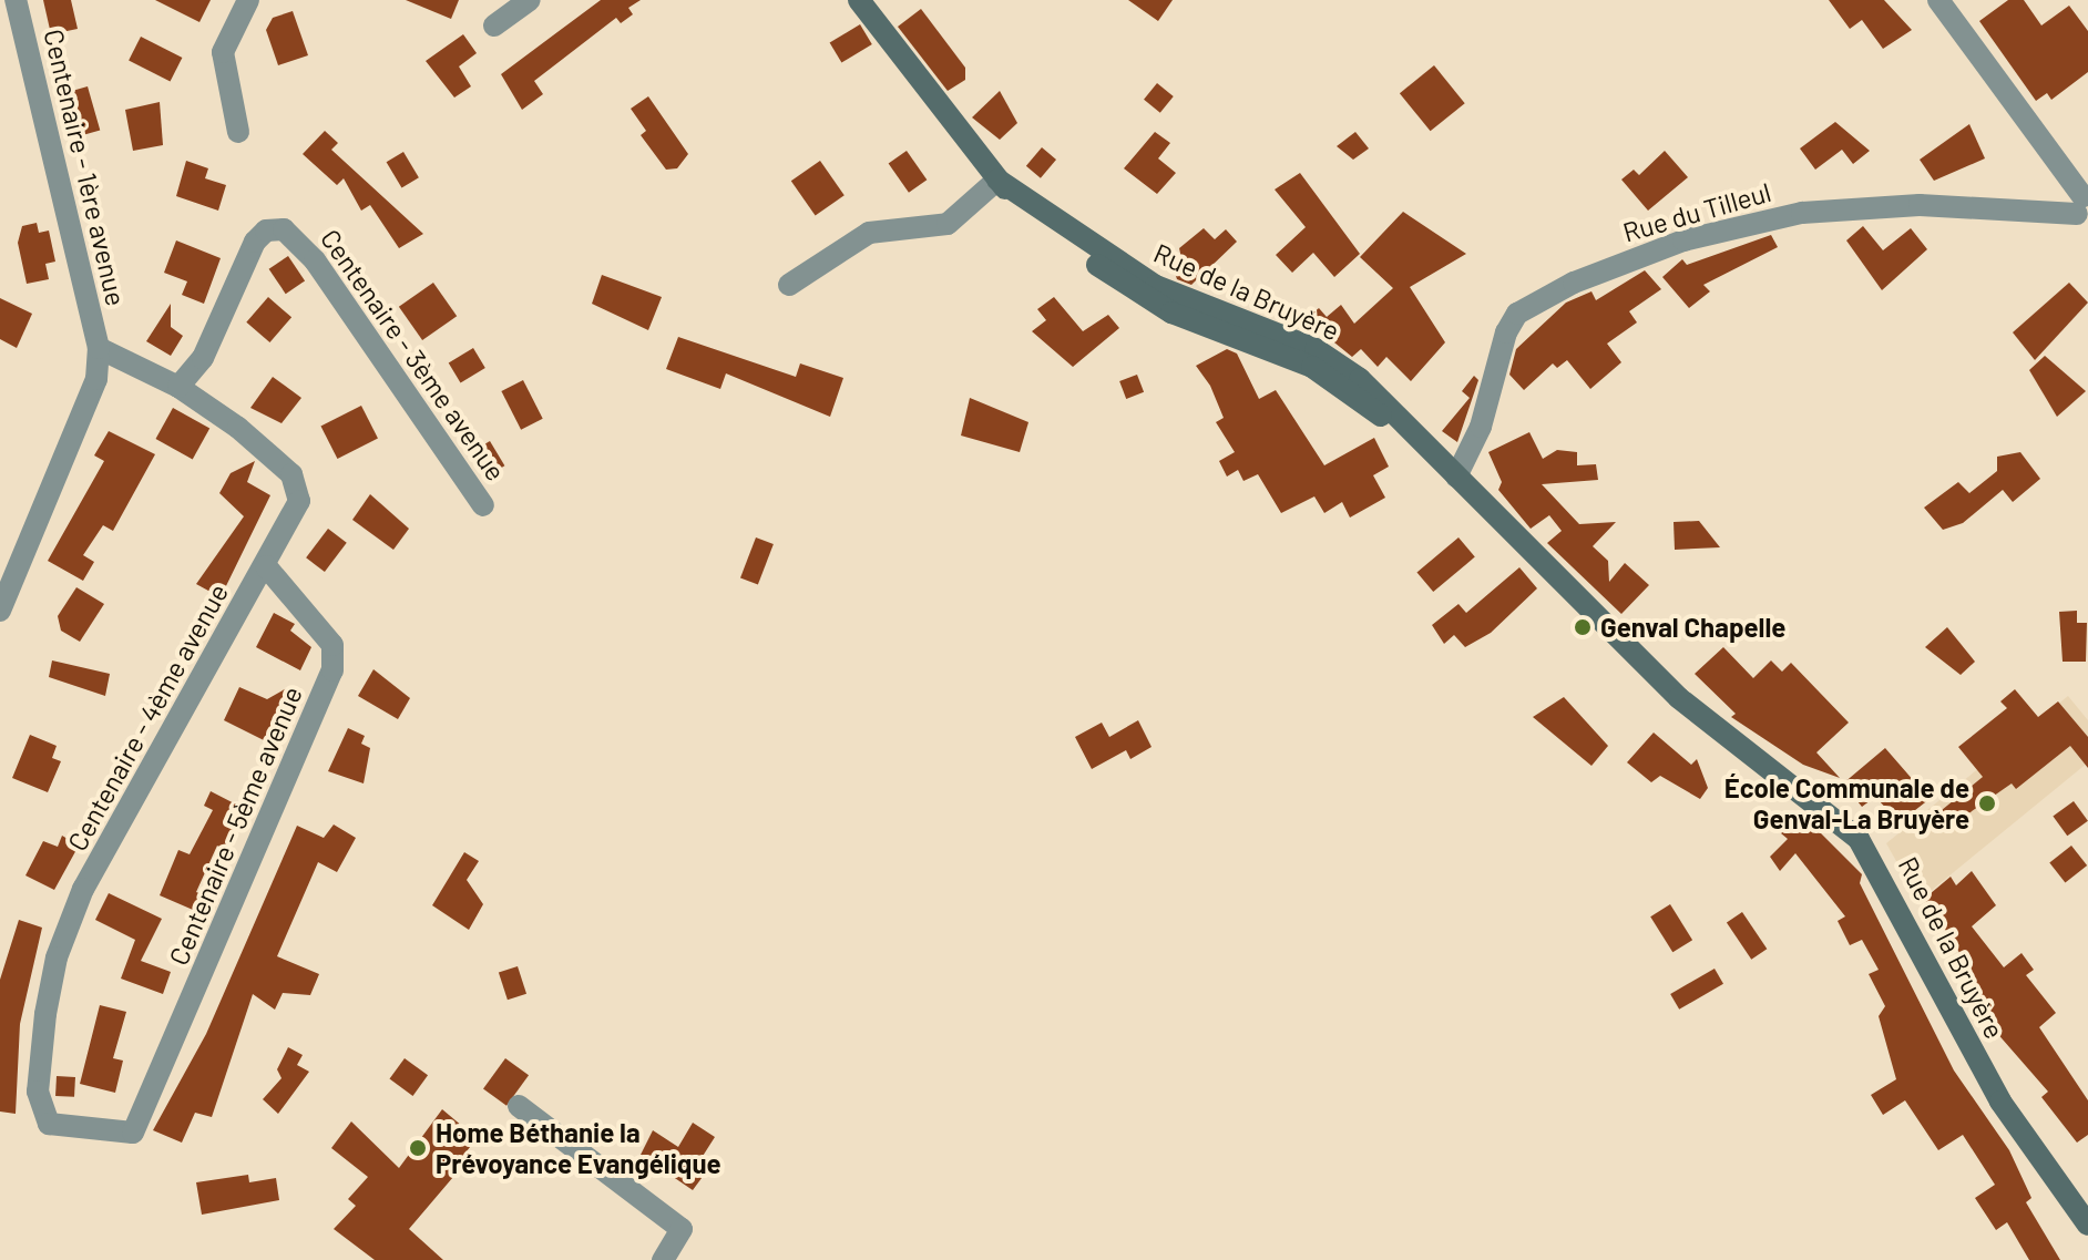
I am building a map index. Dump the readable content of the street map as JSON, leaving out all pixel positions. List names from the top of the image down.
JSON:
{
  "streets": {
    "main road": ["Rue de la Bruyère"],
    "street": [
      "Centenaire - 1ère avenue",
      "Rue du Tilleul",
      "Centenaire - 3ème avenue",
      "Centenaire - 4ème avenue",
      "Centenaire - 5ème avenue"
    ]
  },
  "crossings": [
    ["Centenaire - 1ère avenue", "Centenaire - 4ème avenue"],
    ["Rue du Tilleul", "Rue de la Bruyère"],
    ["Centenaire - 3ème avenue", "Centenaire - 4ème avenue"],
    ["Centenaire - 4ème avenue", "Centenaire - 5ème avenue"]
  ],
  "places": ["Genval Chapelle", "École Communale de Genval-La Bruyère", "Home Béthanie la Prévoyance Evangélique"]
}
